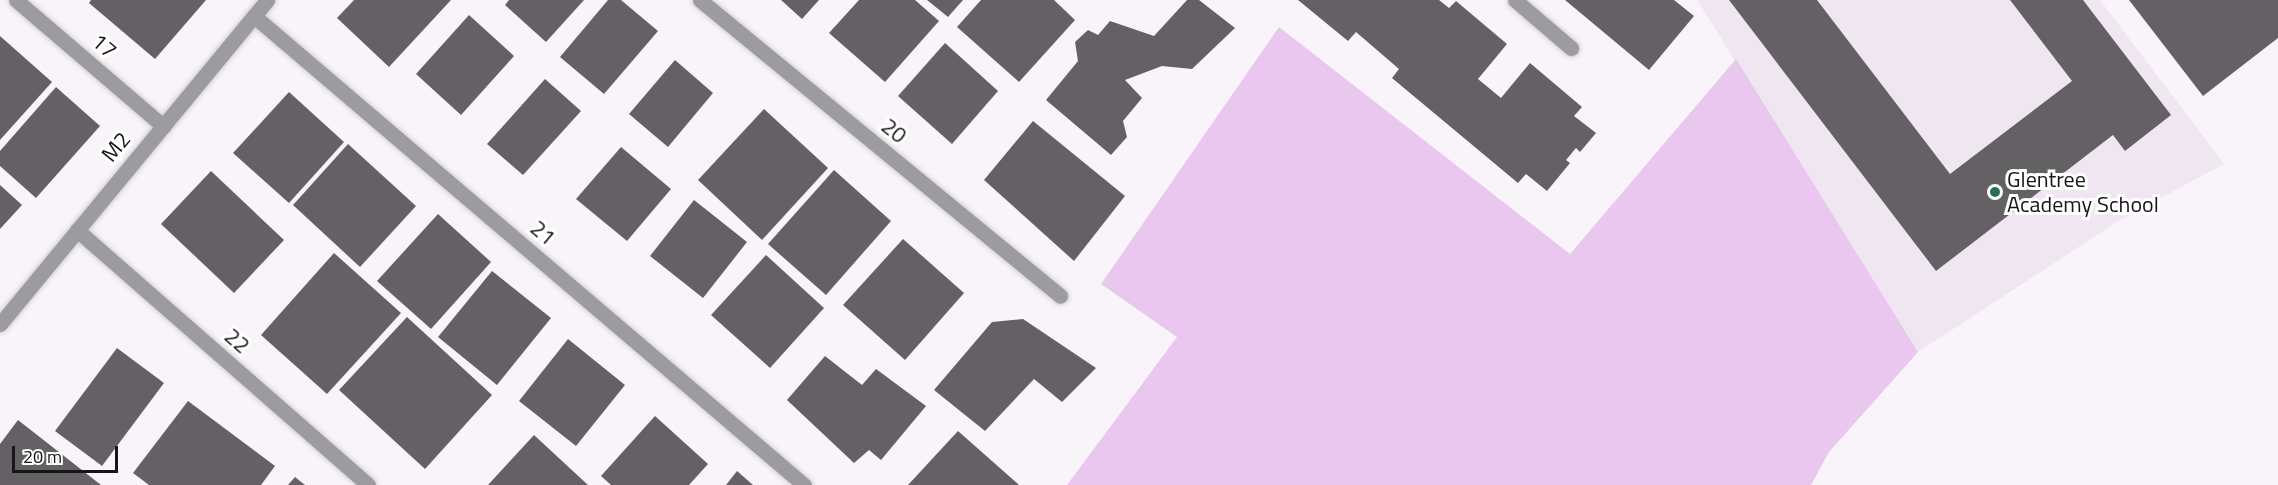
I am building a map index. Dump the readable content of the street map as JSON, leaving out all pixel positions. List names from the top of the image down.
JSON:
{
  "streets": {
    "street": [
      "17",
      "20",
      "M2",
      "21",
      "22"
    ]
  },
  "crossings": [
    ["17", "M2"],
    ["M2", "21"],
    ["M2", "22"]
  ],
  "places": ["Glentree Academy School"],
  "scale_bar": "20 m"
}
